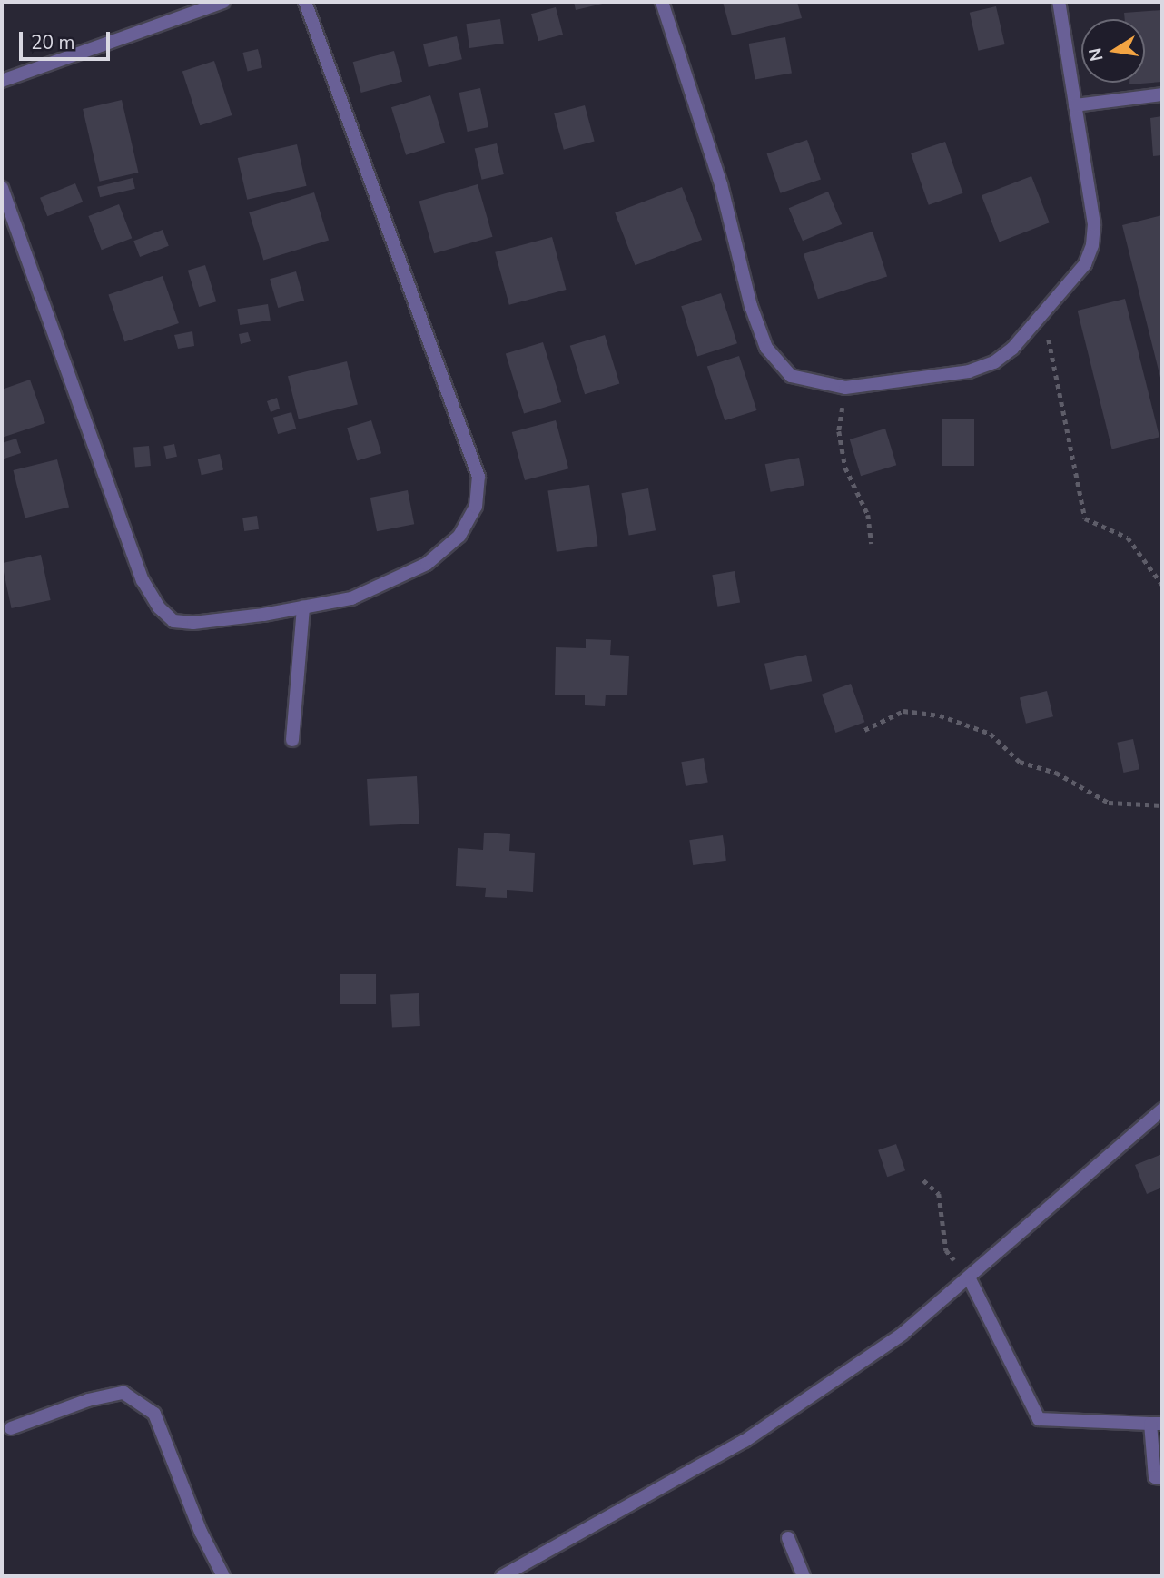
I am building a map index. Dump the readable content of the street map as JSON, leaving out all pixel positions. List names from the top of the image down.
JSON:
{
  "scale_bar": "20 m",
  "north": "left"
}
